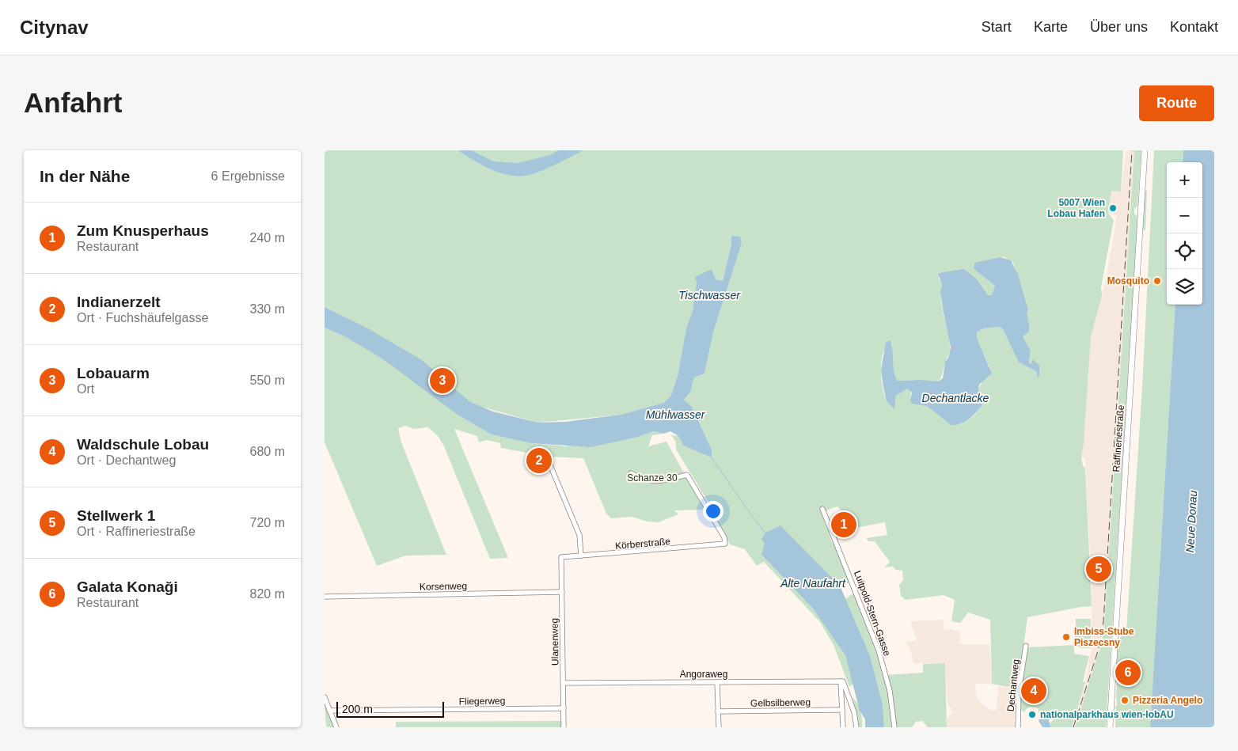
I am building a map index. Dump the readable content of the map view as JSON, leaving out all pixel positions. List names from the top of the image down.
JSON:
{
  "streets": {
    "street": [
      "Raffineriestraße",
      "Körberstraße",
      "Korsenweg",
      "Luitpold-Stern-Gasse",
      "Ulanenweg",
      "Angoraweg",
      "Dechantweg",
      "Fliegerweg",
      "Gelbsilberweg"
    ]
  },
  "crossings": [
    ["Körberstraße", "Ulanenweg"],
    ["Korsenweg", "Ulanenweg"],
    ["Ulanenweg", "Angoraweg"],
    ["Ulanenweg", "Fliegerweg"]
  ],
  "water": [
    "Tischwasser",
    "Dechantlacke",
    "Mühlwasser",
    "Neue Donau",
    "Alte Naufahrt"
  ],
  "parks": ["Schanze 30"],
  "places": [
    "5007 Wien Lobau Hafen",
    "Mosquito",
    "Imbiss-Stube Piszecsny",
    "Pizzeria Angelo",
    "nationalparkhaus wien-lobAU"
  ],
  "scale_bar": "200 m",
  "page": {
    "header": "Citynav",
    "nav": [
      "Start",
      "Karte",
      "Über uns",
      "Kontakt"
    ],
    "buttons": "Route",
    "title": "Anfahrt",
    "heading": ["In der Nähe", "6 Ergebnisse"],
    "map_buttons": ["+", "−"],
    "list": [
      {
        "mark": "1",
        "name": "Zum Knusperhaus",
        "note": "Restaurant",
        "value": "240 m"
      },
      {
        "mark": "2",
        "name": "Indianerzelt",
        "note": "Ort · Fuchshäufelgasse",
        "value": "330 m"
      },
      {
        "mark": "3",
        "name": "Lobauarm",
        "note": "Ort",
        "value": "550 m"
      },
      {
        "mark": "4",
        "name": "Waldschule Lobau",
        "note": "Ort · Dechantweg",
        "value": "680 m"
      },
      {
        "mark": "5",
        "name": "Stellwerk 1",
        "note": "Ort · Raffineriestraße",
        "value": "720 m"
      },
      {
        "mark": "6",
        "name": "Galata Konaği",
        "note": "Restaurant",
        "value": "820 m"
      }
    ],
    "pins": [
      "3",
      "2",
      "1",
      "5",
      "6",
      "4"
    ],
    "scale": "200 m"
  }
}
